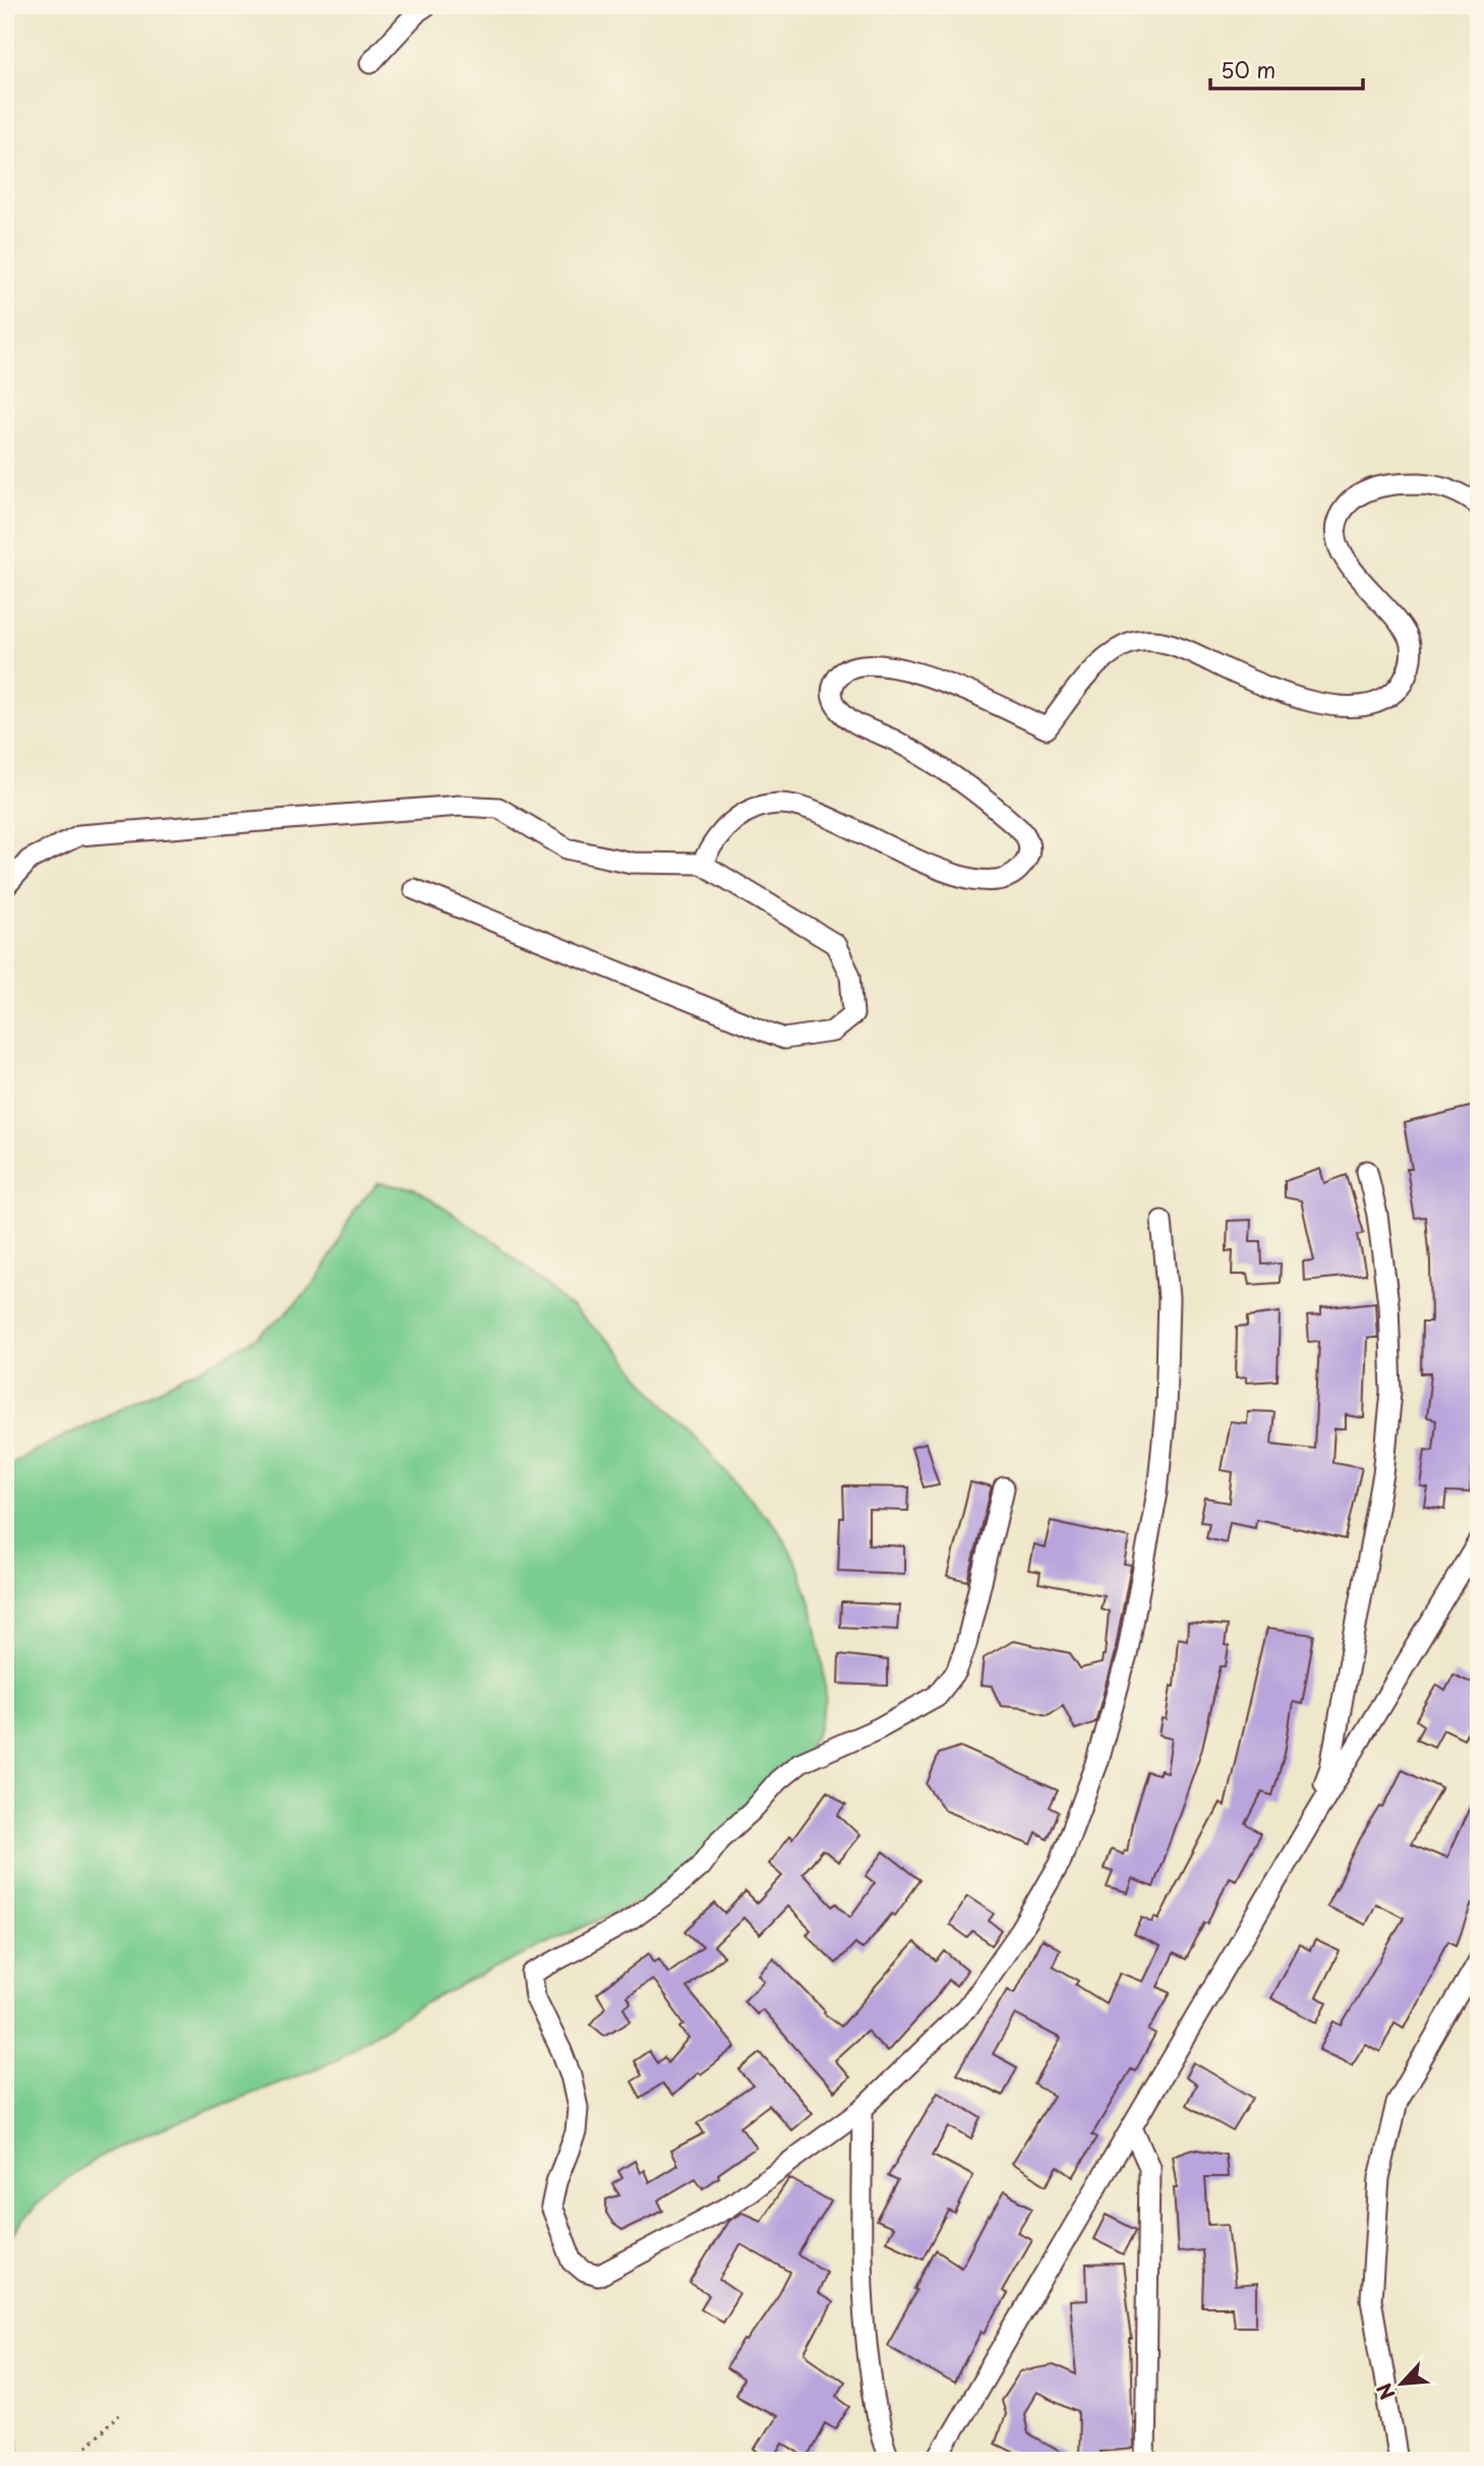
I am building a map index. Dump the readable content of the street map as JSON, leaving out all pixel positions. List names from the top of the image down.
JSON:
{
  "scale_bar": "50 m",
  "north": "bottom left"
}
